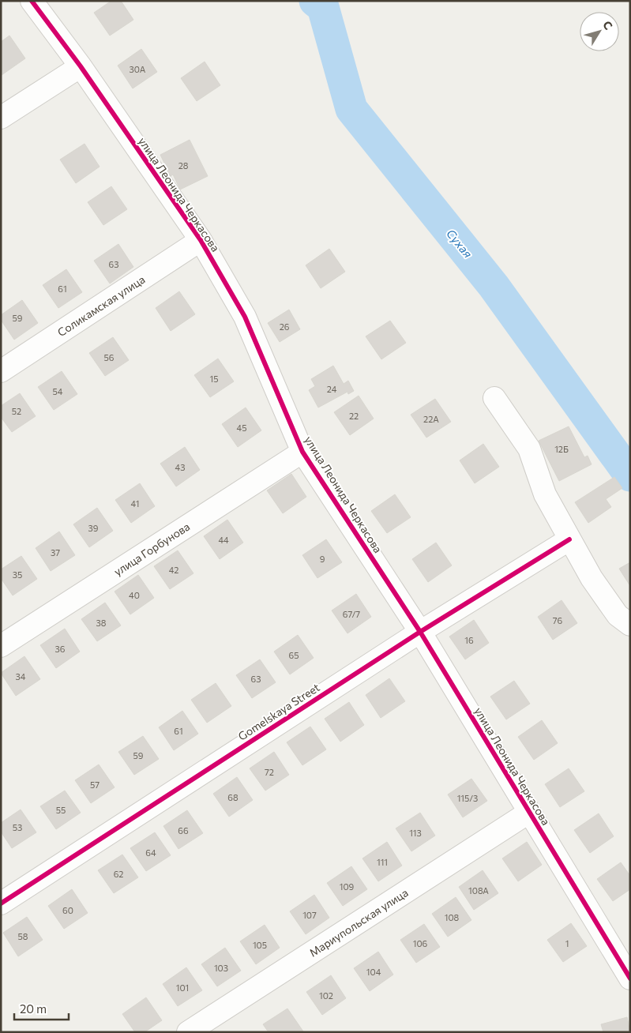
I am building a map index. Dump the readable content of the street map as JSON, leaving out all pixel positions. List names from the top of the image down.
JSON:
{
  "streets": {
    "street": [
      "улица Леонида Черкасова",
      "Соликамская улица",
      "улица Горбунова",
      "Gomelskaya Street",
      "Мариупольская улица"
    ]
  },
  "crossings": [
    ["улица Леонида Черкасова", "Соликамская улица"],
    ["улица Леонида Черкасова", "улица Горбунова"],
    ["улица Леонида Черкасова", "Gomelskaya Street"],
    ["улица Леонида Черкасова", "Мариупольская улица"]
  ],
  "water": ["Сухая"],
  "house_numbers": [
    "30А",
    "28",
    "63",
    "61",
    "59",
    "26",
    "56",
    "15",
    "24",
    "54",
    "52",
    "22",
    "22А",
    "45",
    "12Б",
    "43",
    "41",
    "39",
    "44",
    "37",
    "9",
    "42",
    "35",
    "40",
    "67/7",
    "76",
    "38",
    "16",
    "36",
    "65",
    "34",
    "63",
    "61",
    "59",
    "72",
    "57",
    "68",
    "115/3",
    "55",
    "53",
    "66",
    "113",
    "64",
    "111",
    "62",
    "109",
    "108А",
    "60",
    "107",
    "108",
    "58",
    "106",
    "1",
    "105",
    "103",
    "104",
    "101",
    "102"
  ],
  "scale_bar": "20 m",
  "north": "top right"
}
